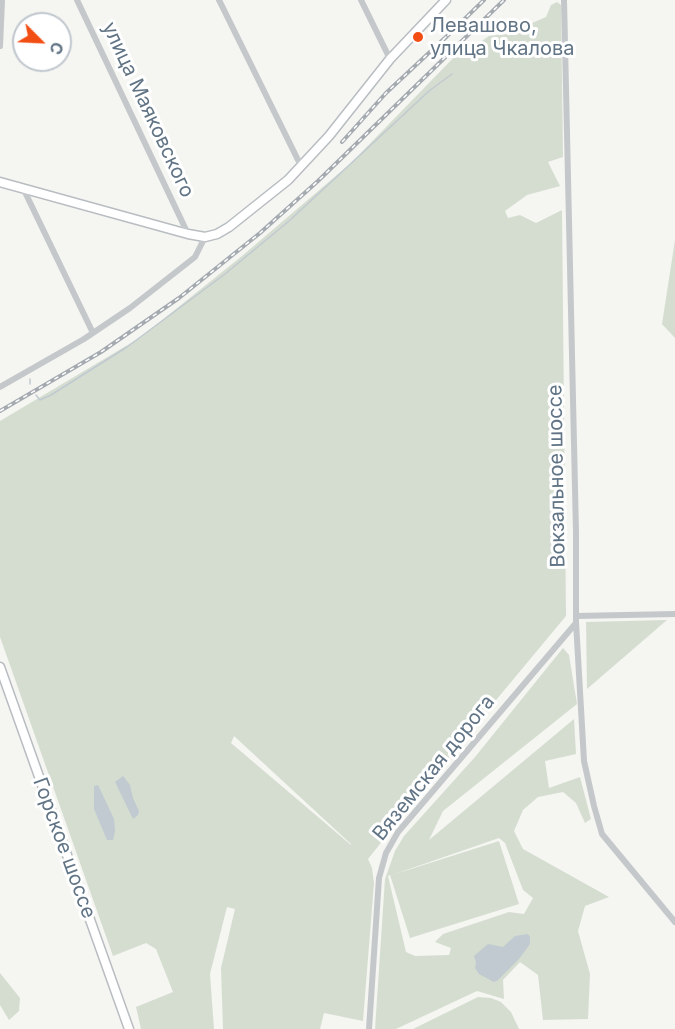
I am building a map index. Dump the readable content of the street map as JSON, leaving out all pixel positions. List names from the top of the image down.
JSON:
{
  "streets": {
    "street": [
      "улица Маяковского",
      "Вокзальное шоссе",
      "Вяземская дорога",
      "Горское шоссе"
    ]
  },
  "crossings": [
    ["Вокзальное шоссе", "Вяземская дорога"]
  ],
  "places": ["Левашово, улица Чкалова"],
  "north": "bottom right"
}
